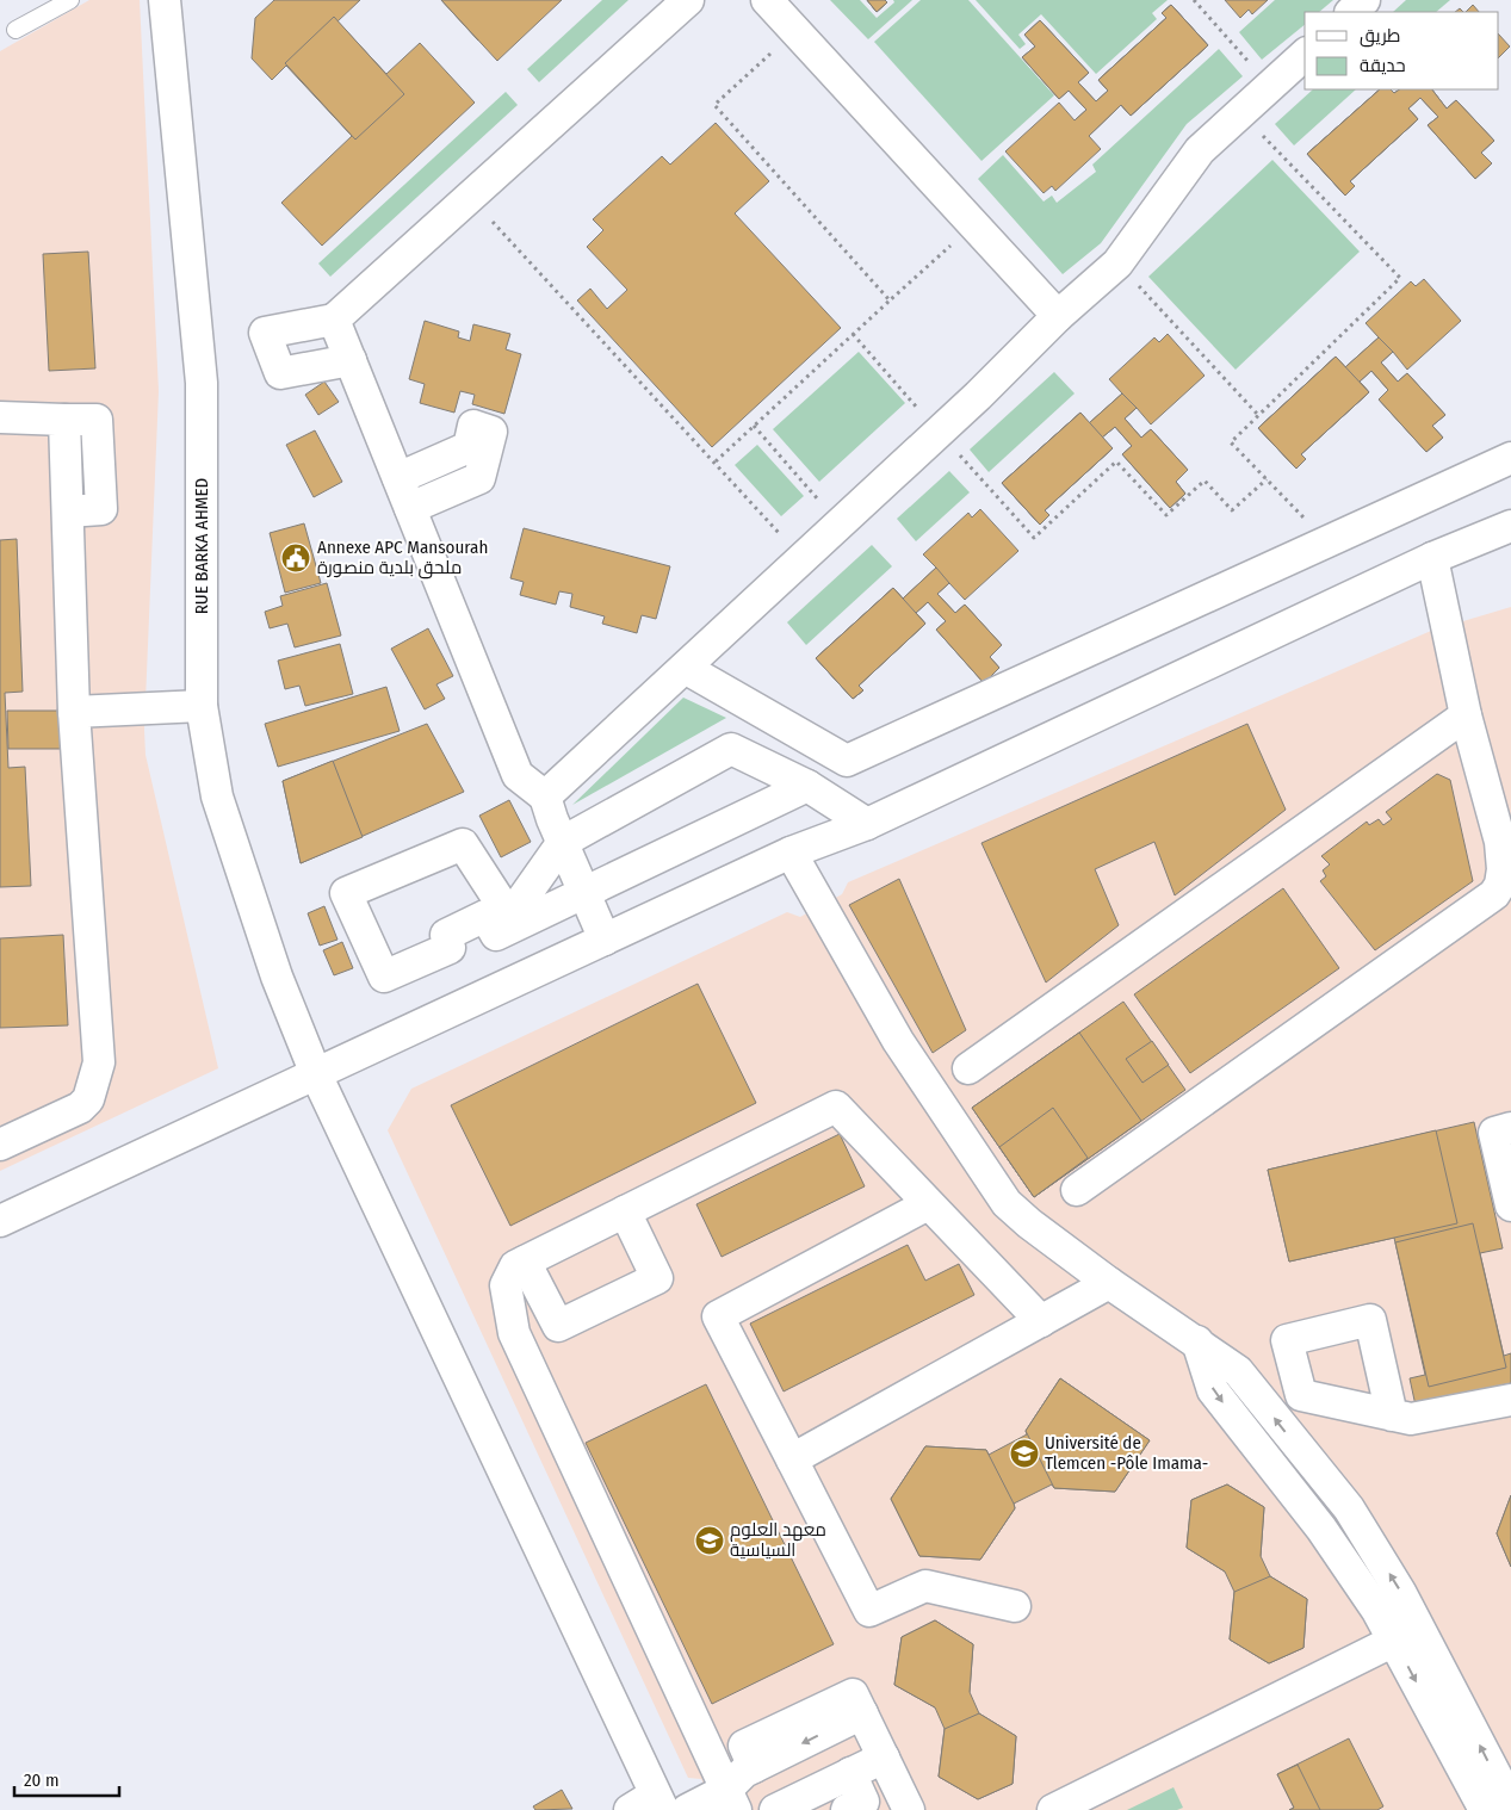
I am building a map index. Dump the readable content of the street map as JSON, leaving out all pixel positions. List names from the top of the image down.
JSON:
{
  "streets": {
    "street": ["RUE BARKA AHMED"]
  },
  "places": {
    "public building": ["Annexe APC Mansourah ملحق بلدية منصورة"],
    "school or university": ["Université de Tlemcen -Pôle Imama-", "معهد العلوم السياسية"]
  },
  "legend": ["طريق", "حديقة"],
  "scale_bar": "20 m"
}
